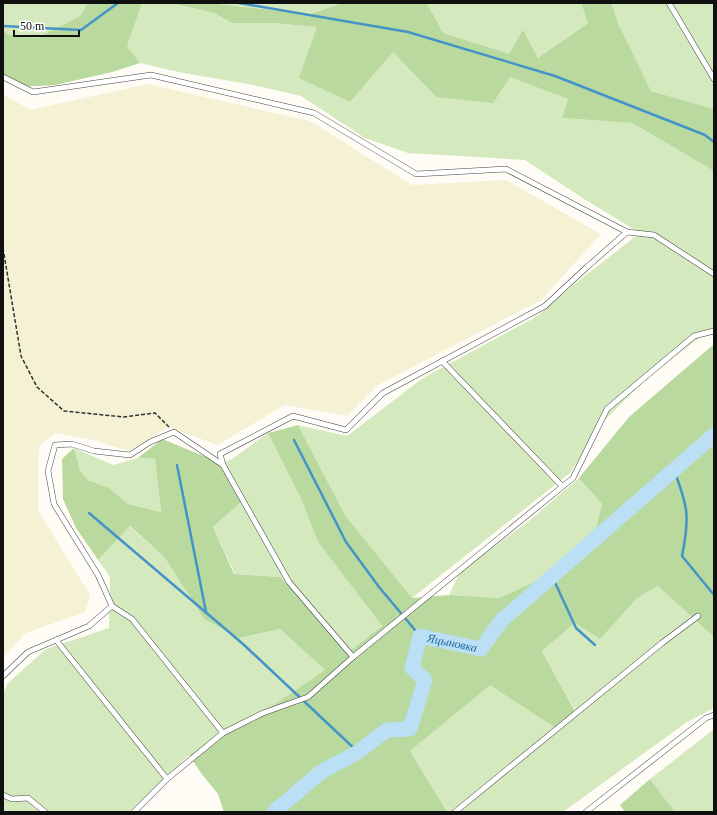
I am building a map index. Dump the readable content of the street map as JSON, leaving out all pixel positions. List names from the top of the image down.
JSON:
{
  "water": ["Яцыновка"],
  "scale_bar": "50 m"
}
